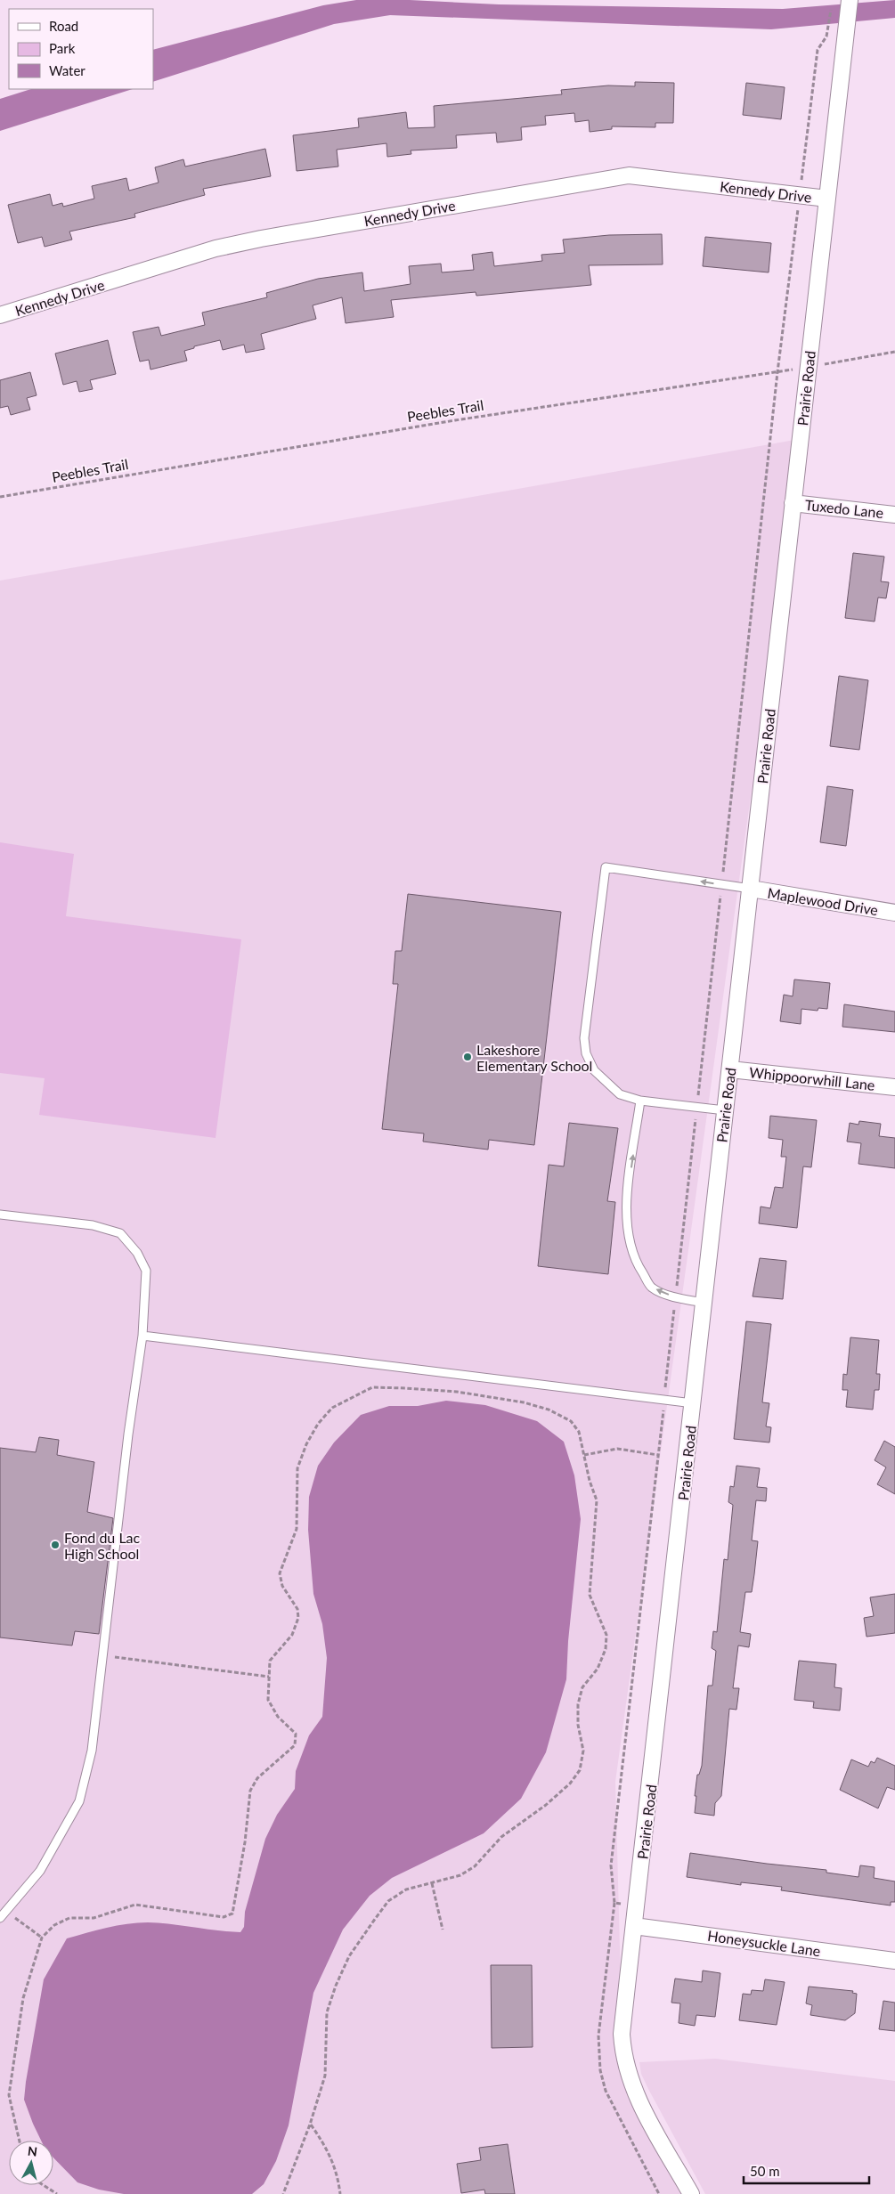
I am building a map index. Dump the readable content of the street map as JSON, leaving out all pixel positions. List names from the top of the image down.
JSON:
{
  "streets": {
    "street": [
      "Kennedy Drive",
      "Prairie Road",
      "Tuxedo Lane",
      "Maplewood Drive",
      "Whippoorwhill Lane",
      "Honeysuckle Lane"
    ],
    "path": ["Peebles Trail"]
  },
  "crossings": [
    ["Kennedy Drive", "Prairie Road"],
    ["Prairie Road", "Peebles Trail"],
    ["Prairie Road", "Tuxedo Lane"],
    ["Prairie Road", "Maplewood Drive"],
    ["Prairie Road", "Whippoorwhill Lane"],
    ["Prairie Road", "Honeysuckle Lane"]
  ],
  "places": ["Lakeshore Elementary School", "Fond du Lac High School"],
  "legend": ["Road", "Park", "Water"],
  "scale_bar": "50 m",
  "north": "top"
}
